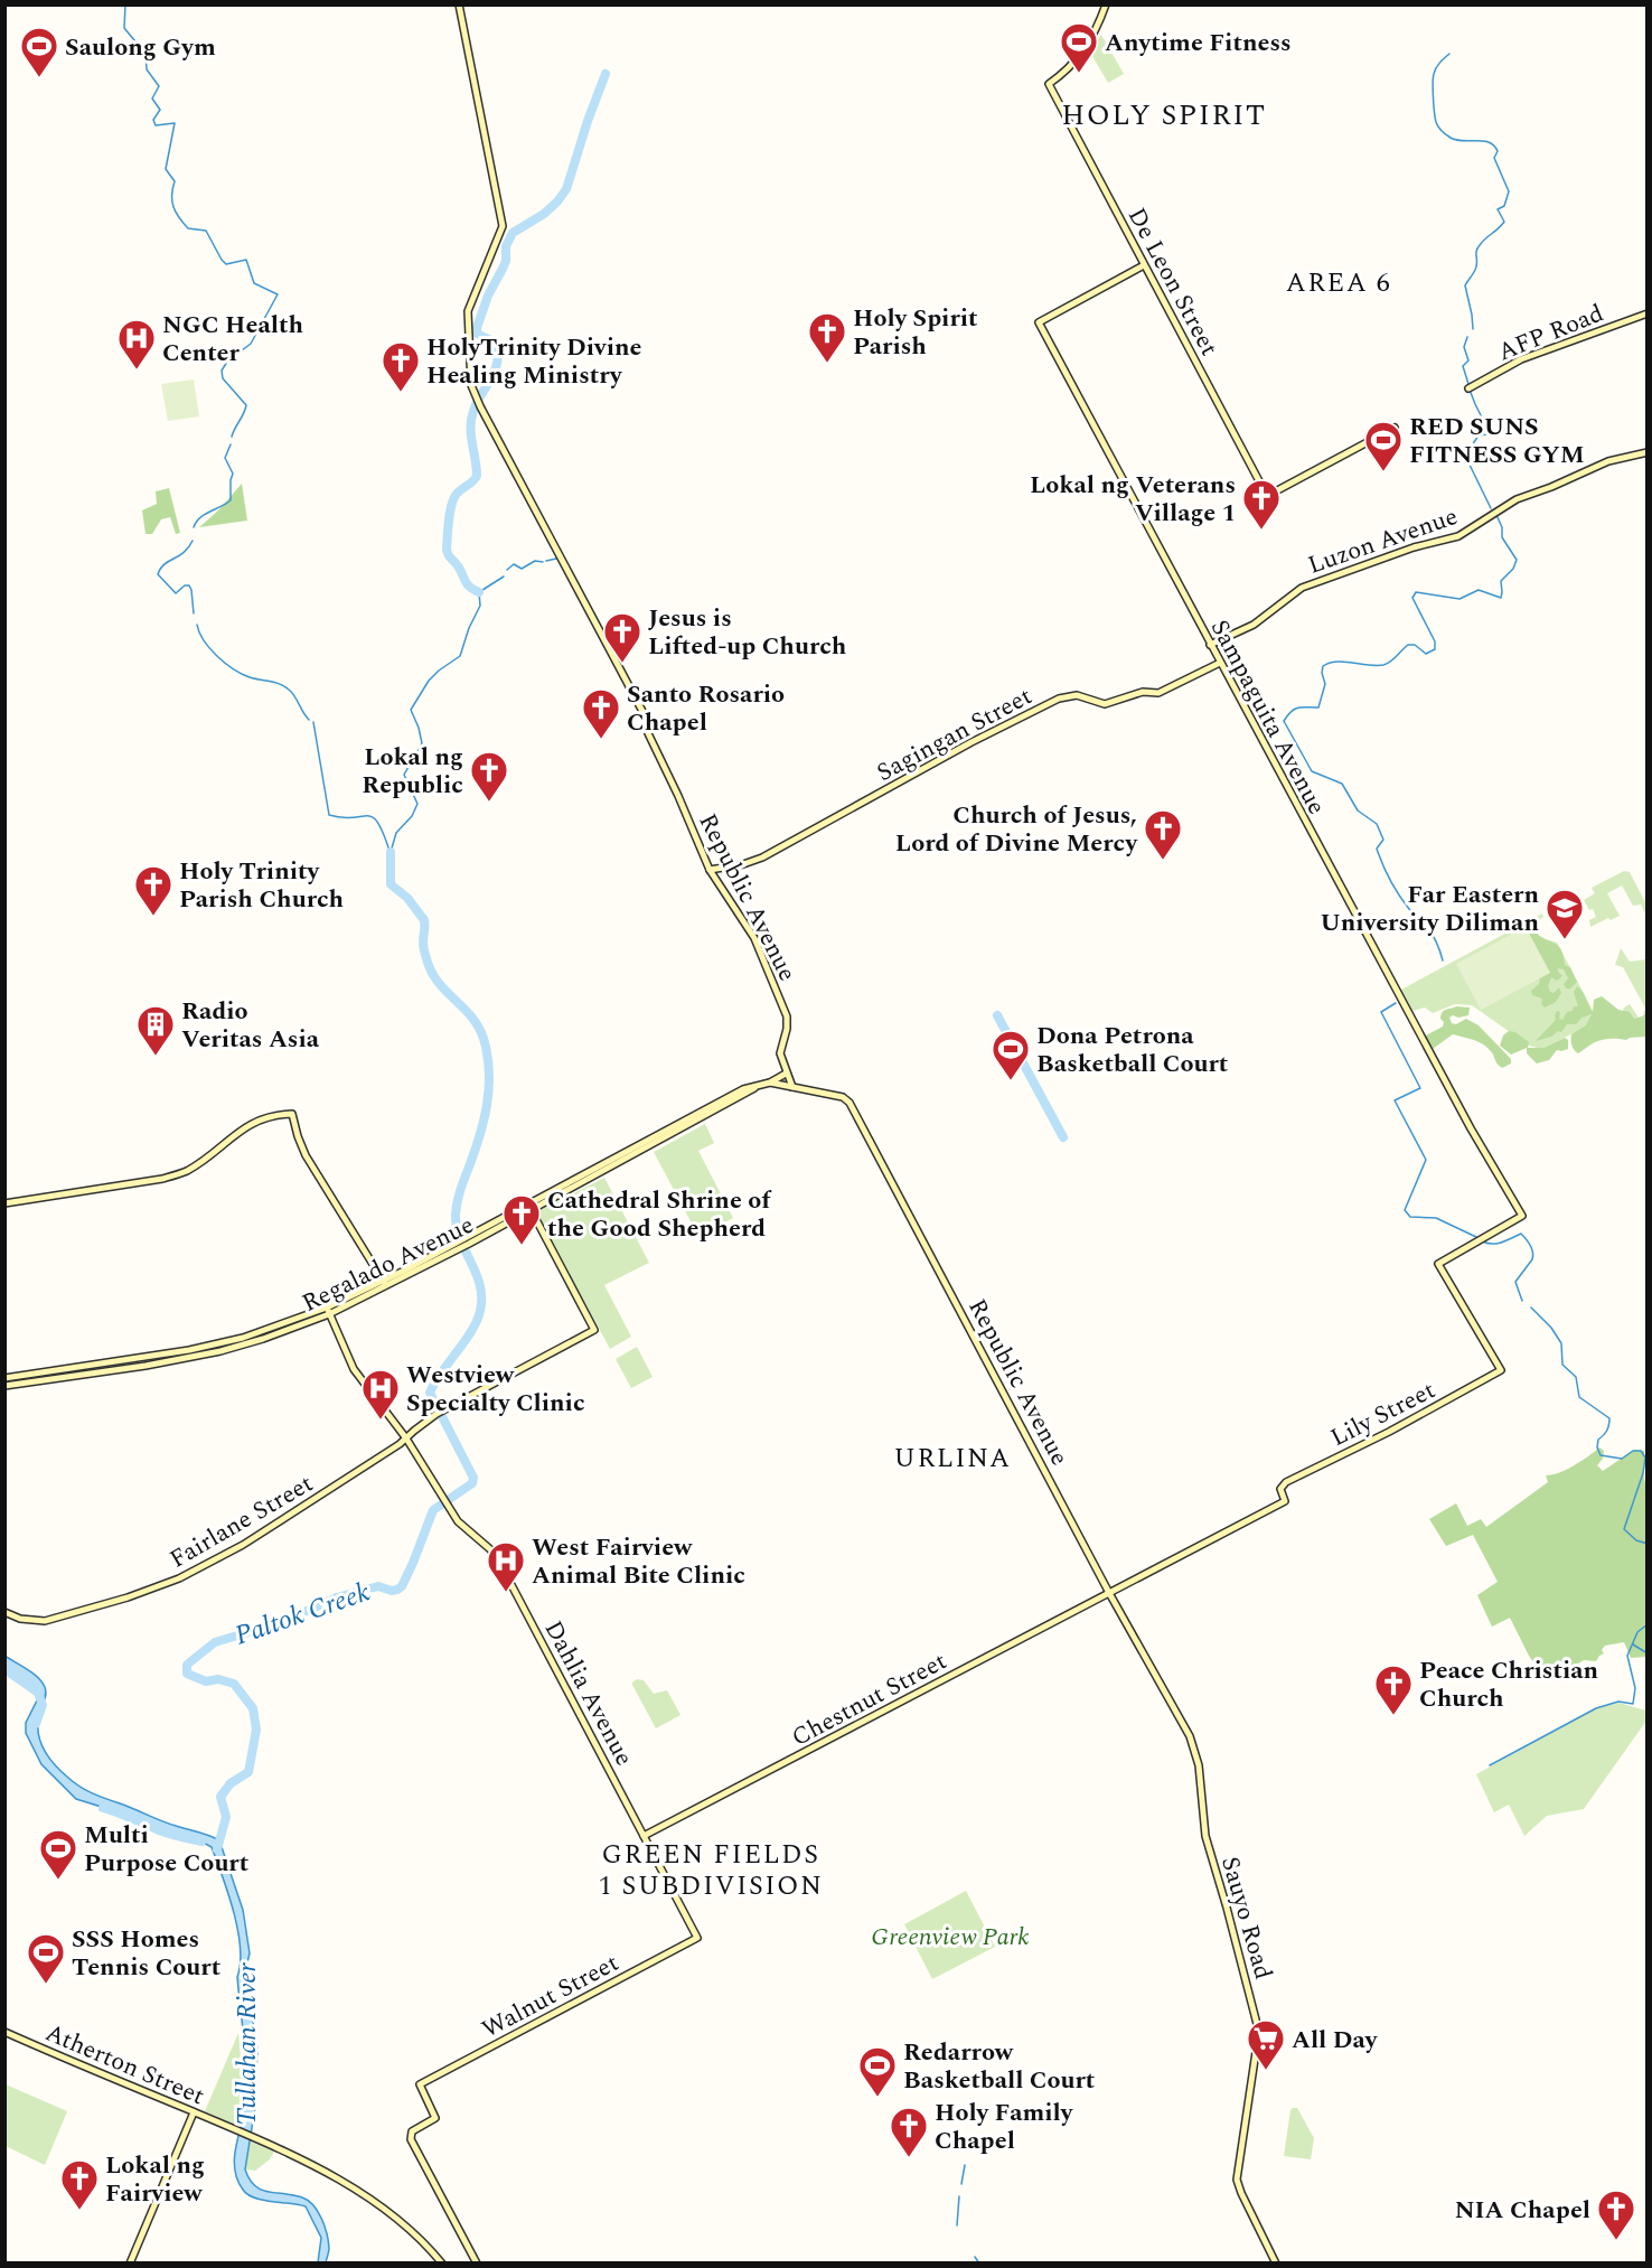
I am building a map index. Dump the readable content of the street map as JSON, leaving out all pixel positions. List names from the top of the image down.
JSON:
{
  "streets": {
    "street": [
      "De Leon Street",
      "AFP Road",
      "Luzon Avenue",
      "Sampaguita Avenue",
      "Sagingan Street",
      "Republic Avenue",
      "Regalado Avenue",
      "Lily Street",
      "Fairlane Street",
      "Dahlia Avenue",
      "Chestnut Street",
      "Sauyo Road",
      "Walnut Street",
      "Atherton Street"
    ]
  },
  "crossings": [
    ["De Leon Street", "Sampaguita Avenue"],
    ["Luzon Avenue", "Sampaguita Avenue"],
    ["Sampaguita Avenue", "Sagingan Street"],
    ["Sampaguita Avenue", "Lily Street"],
    ["Sagingan Street", "Republic Avenue"],
    ["Republic Avenue", "Regalado Avenue"],
    ["Republic Avenue", "Chestnut Street"],
    ["Republic Avenue", "Sauyo Road"],
    ["Regalado Avenue", "Fairlane Street"],
    ["Regalado Avenue", "Dahlia Avenue"],
    ["Lily Street", "Chestnut Street"],
    ["Fairlane Street", "Dahlia Avenue"],
    ["Dahlia Avenue", "Chestnut Street"],
    ["Dahlia Avenue", "Walnut Street"],
    ["Chestnut Street", "Sauyo Road"]
  ],
  "districts": [
    "HOLY SPIRIT",
    "AREA 6",
    "URLINA",
    "GREEN FIELDS 1 SUBDIVISION"
  ],
  "water": ["Paltok Creek", "Tullahan River"],
  "parks": ["Greenview Park"],
  "places": {
    "sports": [
      "Anytime Fitness",
      "Saulong Gym",
      "RED SUNS FITNESS GYM",
      "Dona Petrona Basketball Court",
      "Multi Purpose Court",
      "SSS Homes Tennis Court",
      "Redarrow Basketball Court"
    ],
    "church": [
      "Holy Spirit Parish",
      "HolyTrinity Divine Healing Ministry",
      "Lokal ng Veterans Village 1",
      "Jesus is Lifted-up Church",
      "Santo Rosario Chapel",
      "Lokal ng Republic",
      "Church of Jesus, Lord of Divine Mercy",
      "Holy Trinity Parish Church",
      "Cathedral Shrine of the Good Shepherd",
      "Peace Christian Church",
      "Holy Family Chapel",
      "Lokal ng Fairview",
      "NIA Chapel"
    ],
    "hospital": ["NGC Health Center", "Westview Specialty Clinic", "West Fairview Animal Bite Clinic"],
    "school or university": ["Far Eastern University Diliman"],
    "building": ["Radio Veritas Asia"],
    "supermarket": ["All Day"]
  }
}
